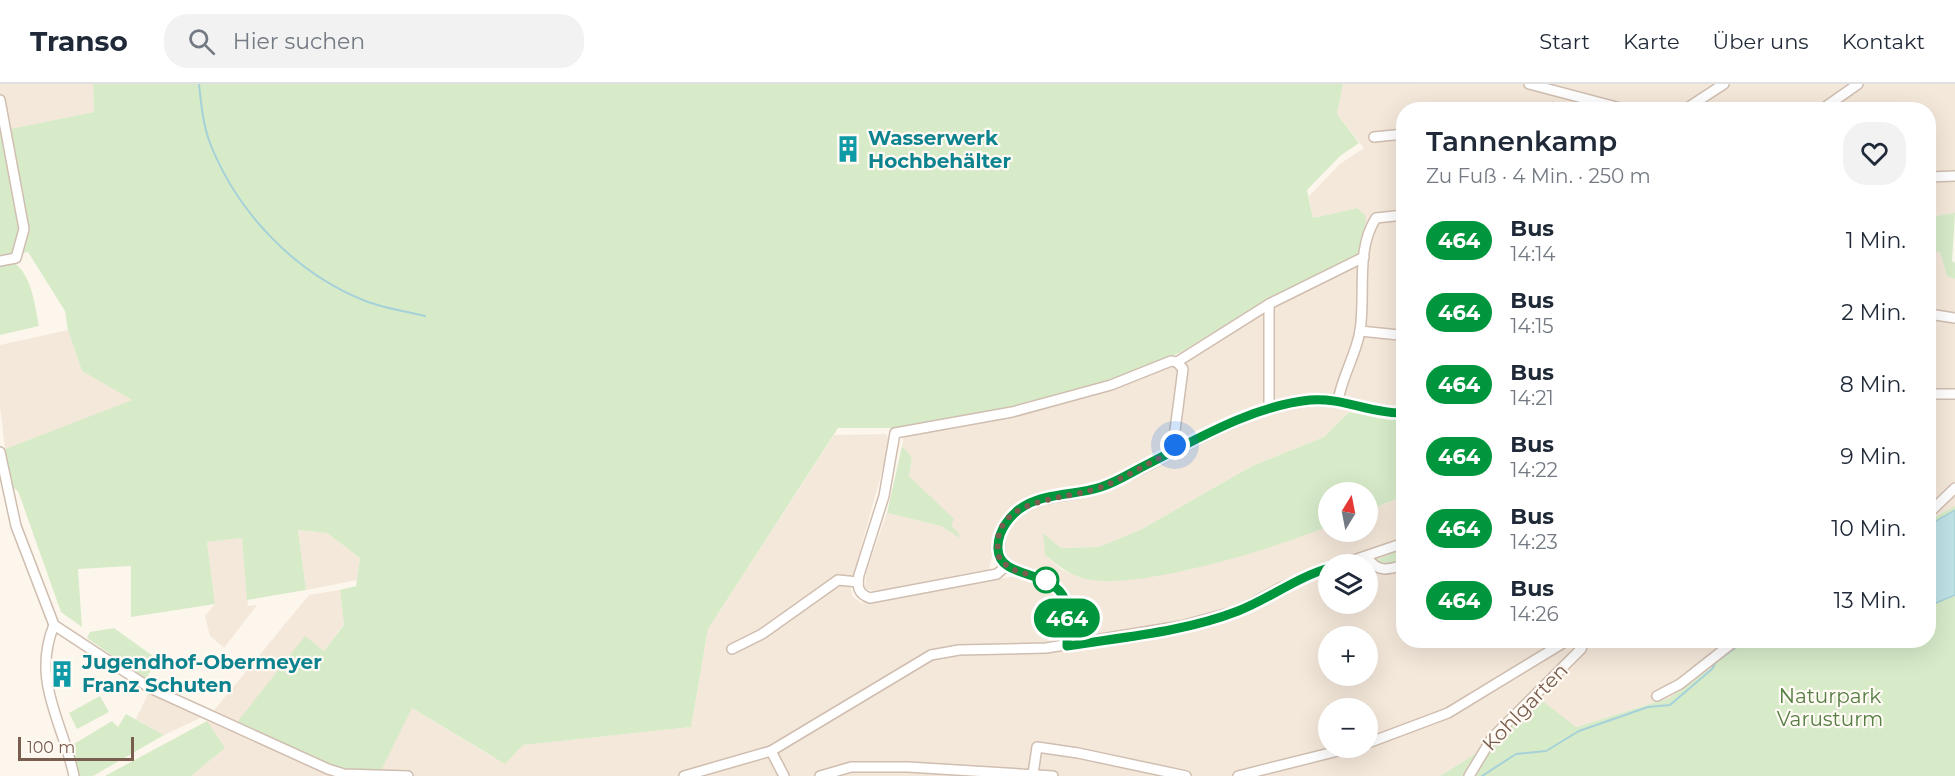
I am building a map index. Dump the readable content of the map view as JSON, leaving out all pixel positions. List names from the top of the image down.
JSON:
{
  "streets": {
    "street": ["Kohlgarten"]
  },
  "parks": ["Naturpark Varusturm"],
  "places": {
    "building": ["Wasserwerk Hochbehälter", "Jugendhof-Obermeyer Franz Schuten"]
  },
  "lines": ["bus line 464"],
  "scale_bar": "100 m",
  "north": "top",
  "page": {
    "header": "Transo",
    "search": "Hier suchen",
    "nav": [
      "Start",
      "Karte",
      "Über uns",
      "Kontakt"
    ],
    "on_map": "464",
    "heading": ["Tannenkamp", "Zu Fuß · 4 Min. · 250 m"],
    "list": [
      {
        "mark": "464",
        "name": "Bus",
        "note": "14:14",
        "value": "1 Min."
      },
      {
        "mark": "464",
        "name": "Bus",
        "note": "14:15",
        "value": "2 Min."
      },
      {
        "mark": "464",
        "name": "Bus",
        "note": "14:21",
        "value": "8 Min."
      },
      {
        "mark": "464",
        "name": "Bus",
        "note": "14:22",
        "value": "9 Min."
      },
      {
        "mark": "464",
        "name": "Bus",
        "note": "14:23",
        "value": "10 Min."
      },
      {
        "mark": "464",
        "name": "Bus",
        "note": "14:26",
        "value": "13 Min."
      }
    ],
    "map_buttons": ["+", "−"],
    "scale": "100 m"
  }
}
